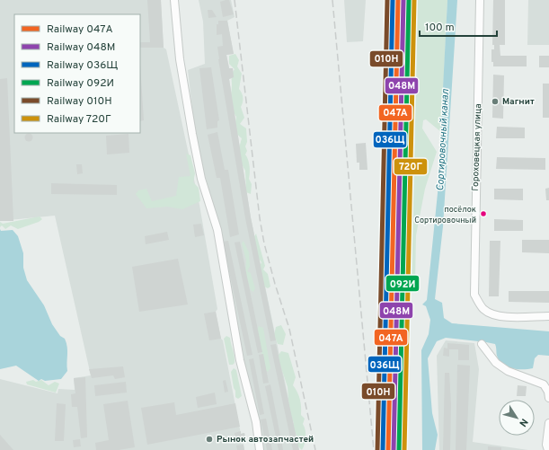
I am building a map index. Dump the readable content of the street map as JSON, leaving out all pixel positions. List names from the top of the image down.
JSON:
{
  "streets": {
    "street": ["Гороховецкая улица"]
  },
  "water": ["Сортировочный канал"],
  "places": ["Магнит", "посёлок Сортировочный", "Рынок автозапчастей"],
  "lines": [
    "rail line 047А",
    "rail line 048М",
    "rail line 036Щ",
    "rail line 092И",
    "rail line 010Н",
    "rail line 720Г"
  ],
  "legend": [
    "Railway 047А",
    "Railway 048М",
    "Railway 036Щ",
    "Railway 092И",
    "Railway 010Н",
    "Railway 720Г"
  ],
  "scale_bar": "100 m",
  "north": "bottom right"
}
